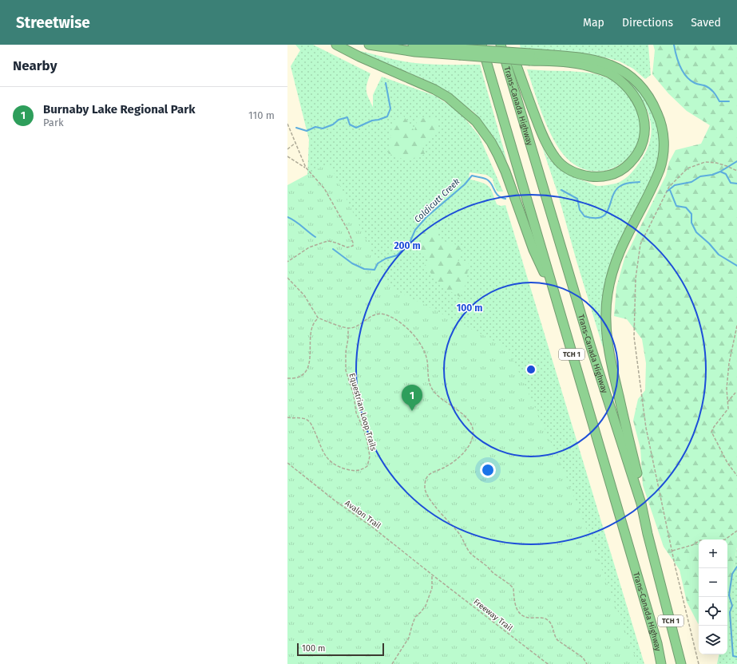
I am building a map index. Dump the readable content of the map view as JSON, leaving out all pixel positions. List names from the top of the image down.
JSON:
{
  "streets": {
    "highway": ["Trans-Canada Highway", "TCH 1"],
    "path": ["Equestrian Loop Trails", "Avalon Trail", "Freeway Trail"]
  },
  "crossings": [
    ["Avalon Trail", "Freeway Trail"]
  ],
  "water": ["Coldicutt Creek"],
  "scale_bar": "100 m",
  "page": {
    "header": "Streetwise",
    "nav": ["Map", "Directions", "Saved"],
    "heading": "Nearby",
    "list": [
      {
        "mark": "1",
        "name": "Burnaby Lake Regional Park",
        "note": "Park",
        "value": "110 m"
      }
    ],
    "pins": "1",
    "map_buttons": ["+", "−"],
    "scale": "100 m"
  },
  "rings": ["200 m", "100 m"]
}
